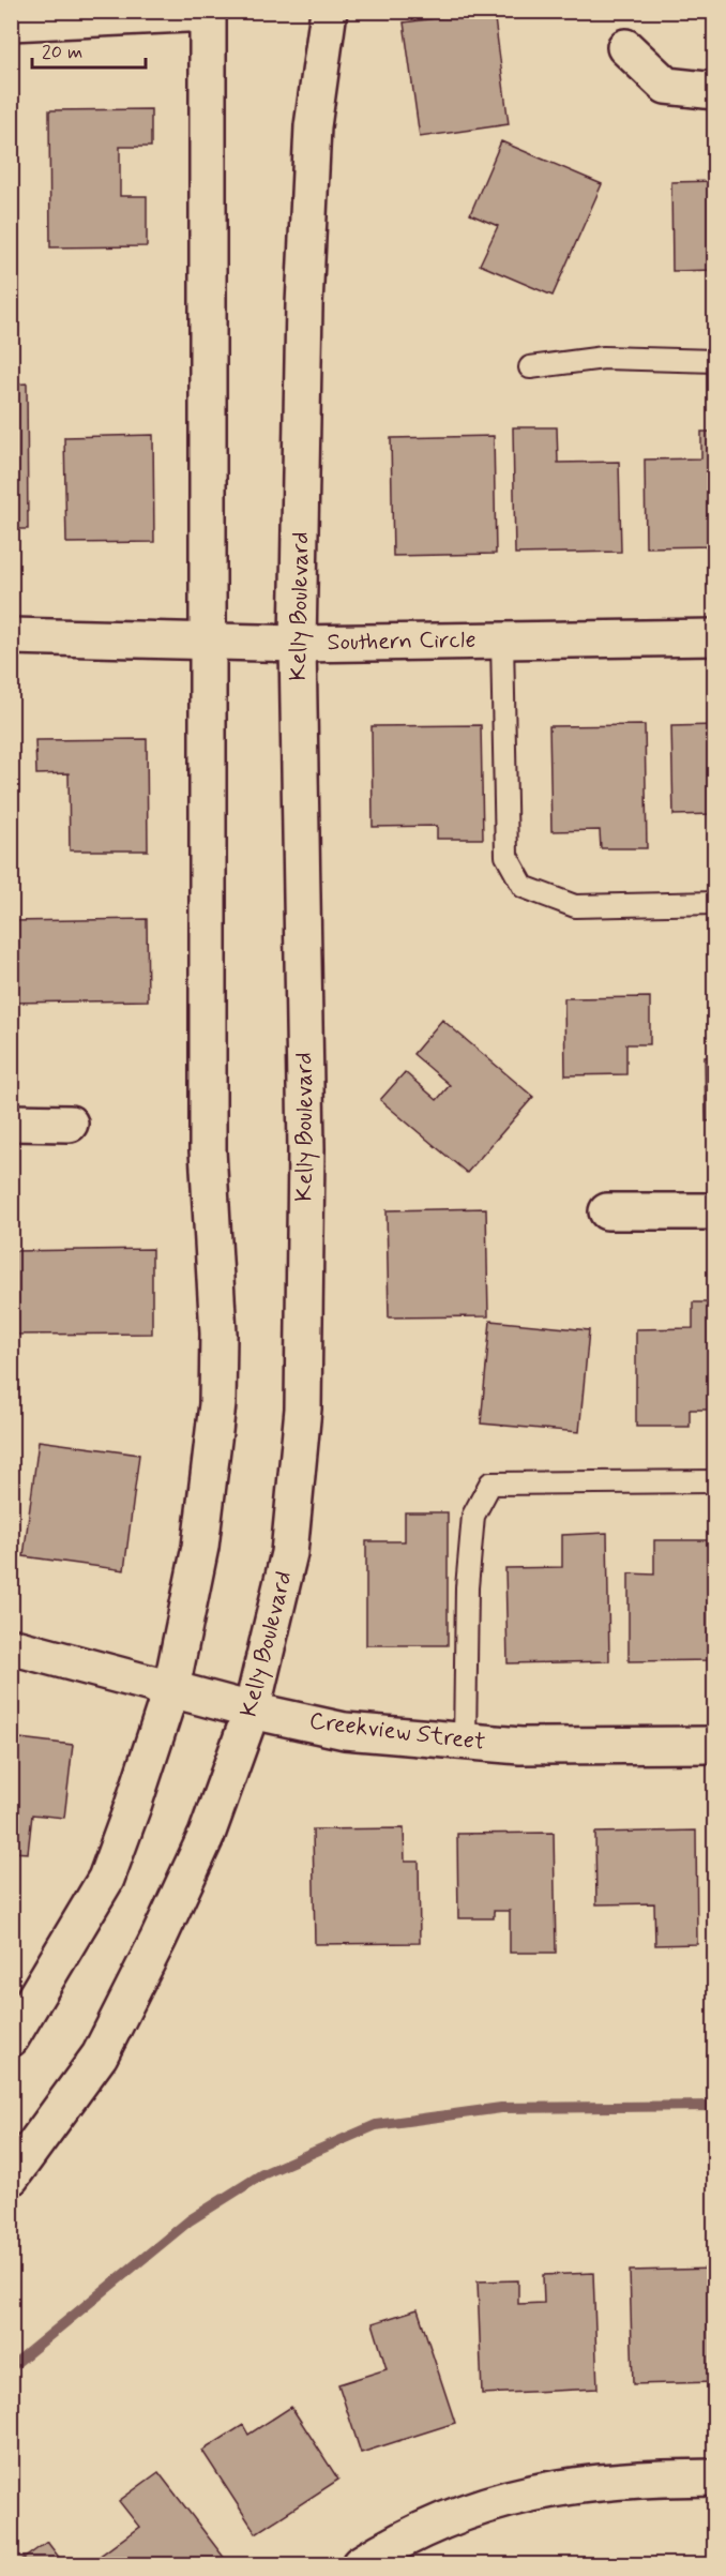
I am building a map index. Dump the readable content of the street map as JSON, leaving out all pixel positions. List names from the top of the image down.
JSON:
{
  "streets": {
    "main road": ["Kelly Boulevard", "Southern Circle", "Creekview Street"]
  },
  "crossings": [
    ["Kelly Boulevard", "Southern Circle"],
    ["Kelly Boulevard", "Creekview Street"]
  ],
  "scale_bar": "20 m"
}
